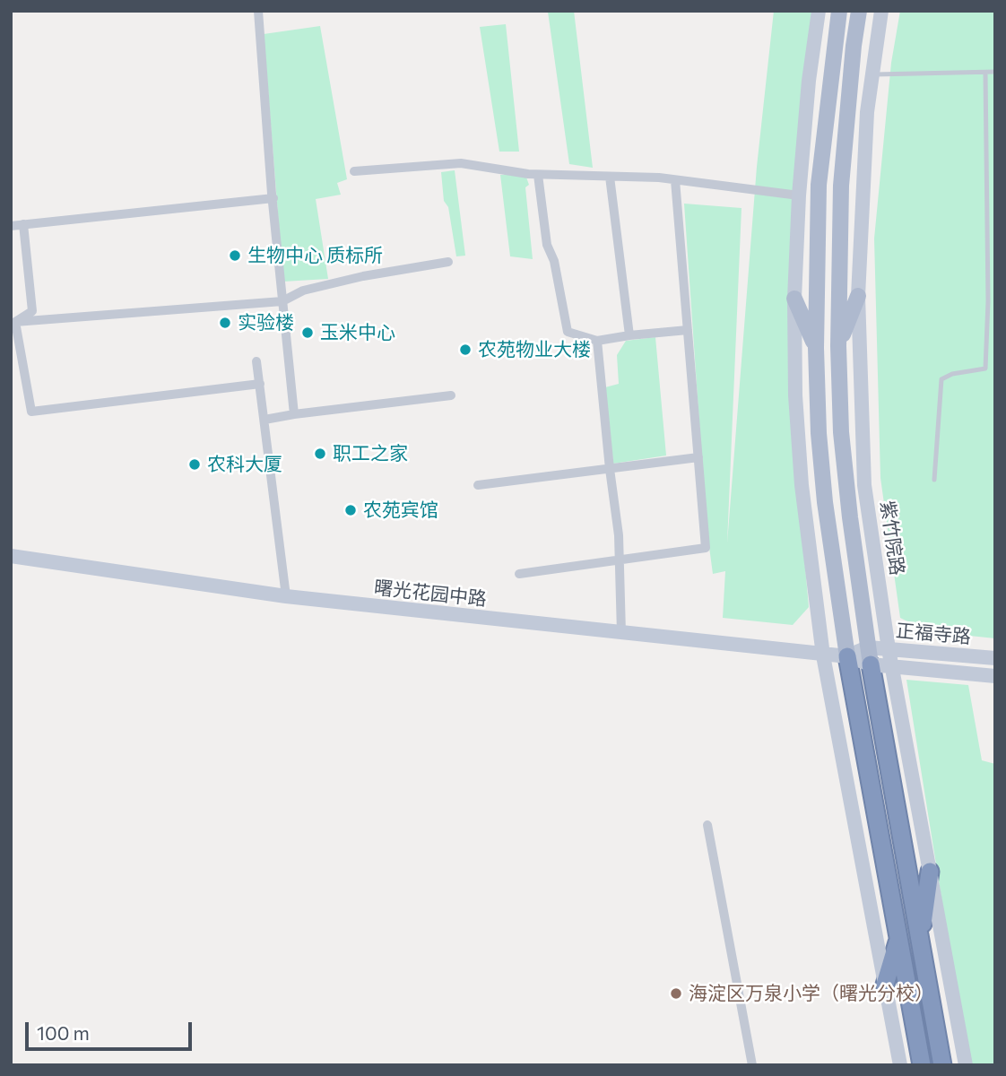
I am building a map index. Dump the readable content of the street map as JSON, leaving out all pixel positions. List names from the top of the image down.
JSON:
{
  "streets": {
    "highway": ["紫竹院路"],
    "street": ["曙光花园中路", "正福寺路"]
  },
  "crossings": [
    ["紫竹院路", "曙光花园中路"],
    ["紫竹院路", "正福寺路"],
    ["曙光花园中路", "正福寺路"]
  ],
  "places": [
    "生物中心 质标所",
    "实验楼",
    "玉米中心",
    "农苑物业大楼",
    "职工之家",
    "农科大厦",
    "农苑宾馆",
    "海淀区万泉小学（曙光分校）"
  ],
  "scale_bar": "100 m"
}
